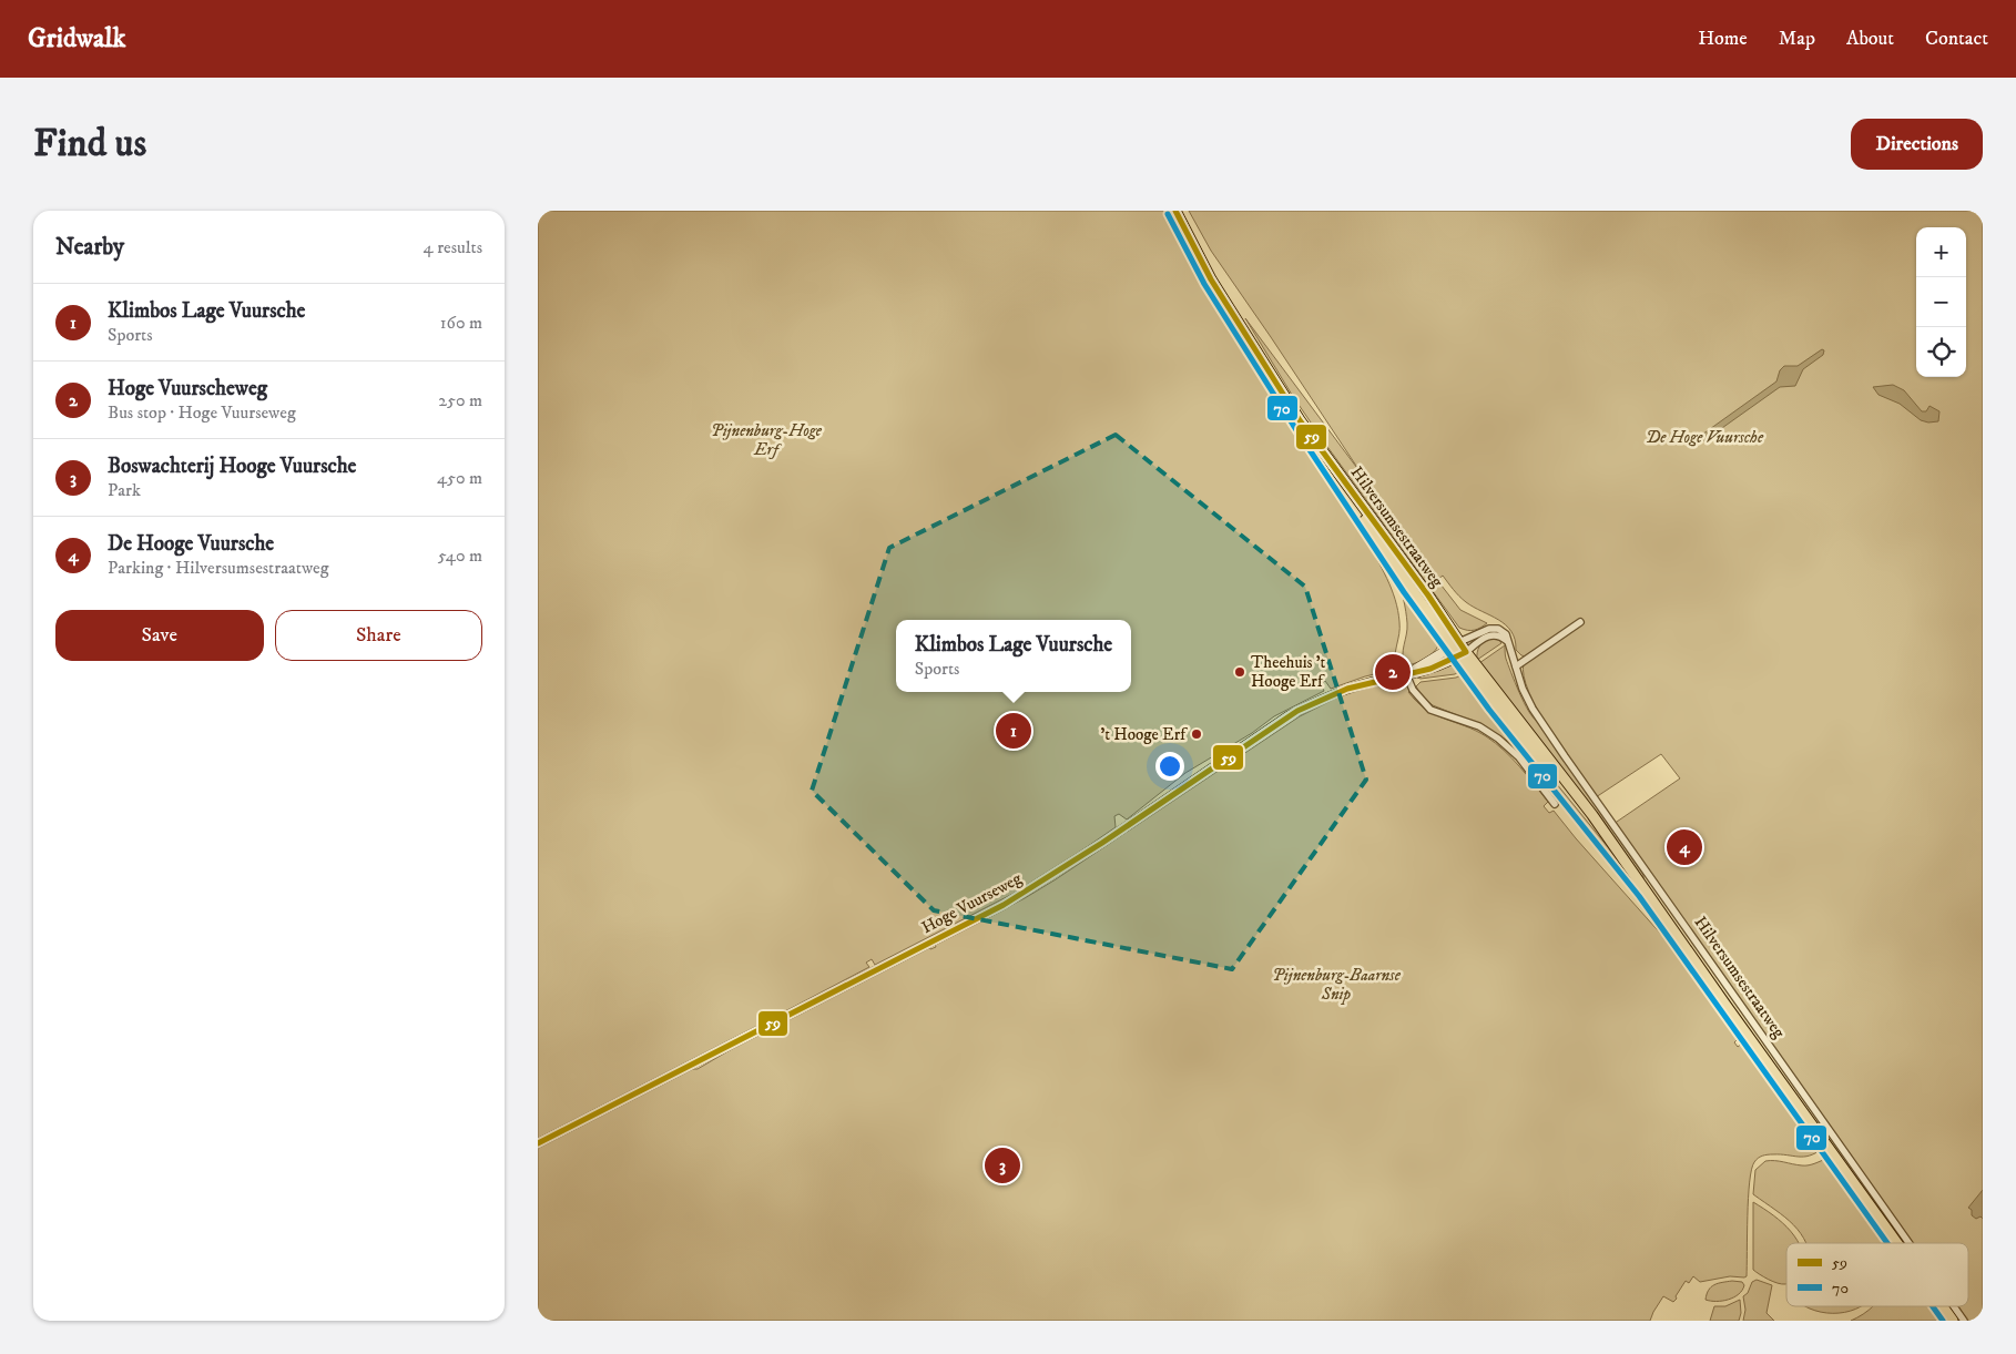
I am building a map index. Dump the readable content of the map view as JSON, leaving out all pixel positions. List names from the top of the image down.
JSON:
{
  "streets": {
    "main road": ["Hilversumsestraatweg"],
    "street": ["Hoge Vuurseweg"]
  },
  "crossings": [
    ["Hilversumsestraatweg", "Hoge Vuurseweg"]
  ],
  "parks": ["Pijnenburg-Hoge Erf", "De Hoge Vuursche", "Pijnenburg-Baarnse Snip"],
  "places": ["Theehuis 't Hooge Erf", "'t Hooge Erf"],
  "lines": ["transit line 59", "transit line 70"],
  "legend": ["59", "70"],
  "page": {
    "header": "Gridwalk",
    "nav": [
      "Home",
      "Map",
      "About",
      "Contact"
    ],
    "buttons": [
      "Directions",
      ["Save", "Share"]
    ],
    "title": "Find us",
    "heading": ["Nearby", "4 results"],
    "map_buttons": ["+", "−"],
    "list": [
      {
        "mark": "1",
        "name": "Klimbos Lage Vuursche",
        "note": "Sports",
        "value": "160 m"
      },
      {
        "mark": "2",
        "name": "Hoge Vuurscheweg",
        "note": "Bus stop · Hoge Vuurseweg",
        "value": "250 m"
      },
      {
        "mark": "3",
        "name": "Boswachterij Hooge Vuursche",
        "note": "Park",
        "value": "450 m"
      },
      {
        "mark": "4",
        "name": "De Hooge Vuursche",
        "note": "Parking · Hilversumsestraatweg",
        "value": "540 m"
      }
    ],
    "popup": ["Klimbos Lage Vuursche", "Sports"],
    "pins": [
      "2",
      "1",
      "4",
      "3"
    ]
  }
}
